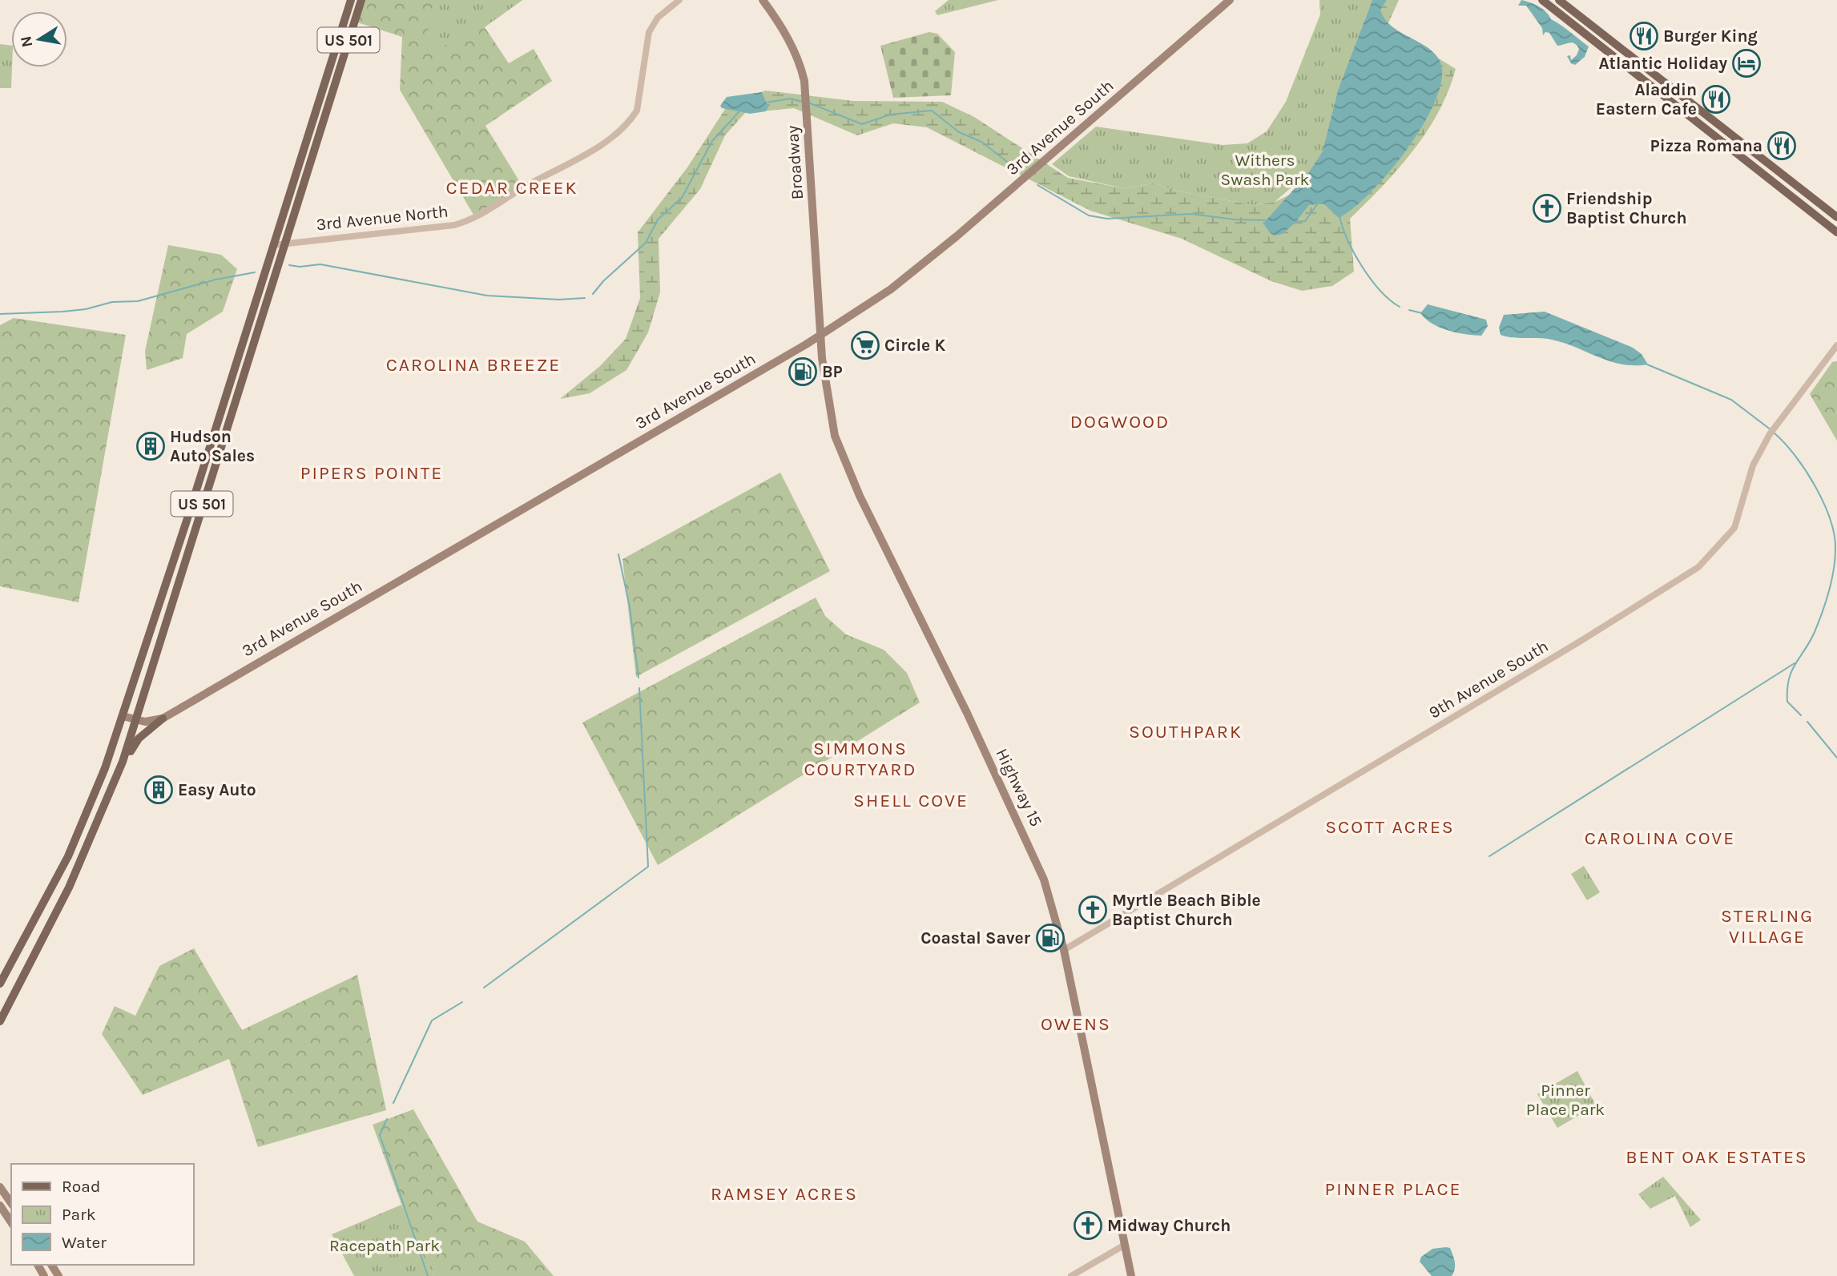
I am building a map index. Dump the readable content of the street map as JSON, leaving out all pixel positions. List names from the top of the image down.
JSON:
{
  "streets": {
    "main road": [
      "US 501",
      "3rd Avenue South",
      "Broadway",
      "Highway 15"
    ],
    "street": ["3rd Avenue North", "9th Avenue South"]
  },
  "crossings": [
    ["US 501", "3rd Avenue South"],
    ["US 501", "3rd Avenue North"],
    ["3rd Avenue South", "Broadway"],
    ["3rd Avenue South", "Highway 15"],
    ["Broadway", "Highway 15"],
    ["9th Avenue South", "Highway 15"]
  ],
  "districts": [
    "CEDAR CREEK",
    "CAROLINA BREEZE",
    "DOGWOOD",
    "PIPERS POINTE",
    "SOUTHPARK",
    "SIMMONS COURTYARD",
    "SHELL COVE",
    "SCOTT ACRES",
    "CAROLINA COVE",
    "STERLING VILLAGE",
    "OWENS",
    "BENT OAK ESTATES",
    "PINNER PLACE",
    "RAMSEY ACRES"
  ],
  "parks": ["Withers Swash Park", "Pinner Place Park", "Racepath Park"],
  "places": {
    "restaurant": ["Burger King", "Aladdin Eastern Cafe", "Pizza Romana"],
    "hotel": ["Atlantic Holiday"],
    "church": ["Friendship Baptist Church", "Myrtle Beach Bible Baptist Church", "Midway Church"],
    "supermarket": ["Circle K"],
    "fuel station": ["BP", "Coastal Saver"],
    "building": ["Hudson Auto Sales", "Easy Auto"]
  },
  "legend": ["Road", "Park", "Water"],
  "north": "left"
}
